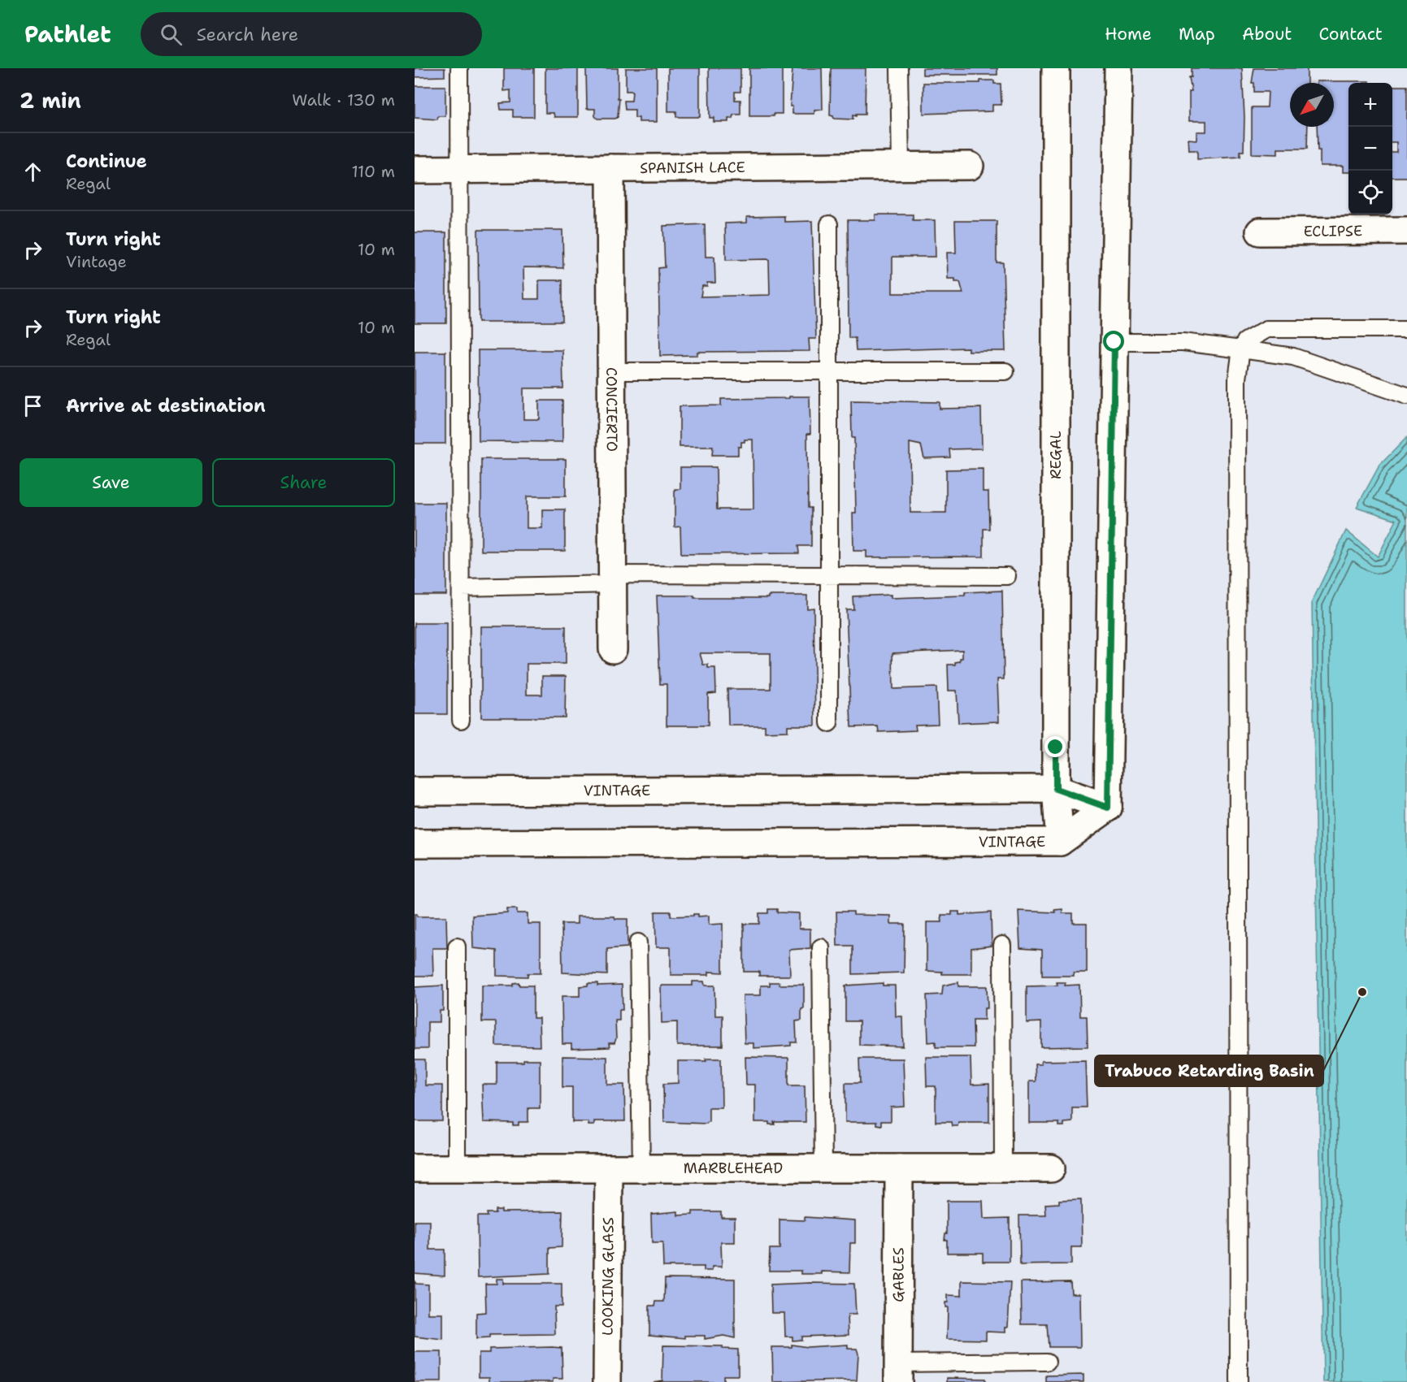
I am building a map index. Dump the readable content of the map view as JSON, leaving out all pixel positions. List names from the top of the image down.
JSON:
{
  "streets": {
    "street": [
      "SPANISH LACE",
      "ECLIPSE",
      "CONCIERTO",
      "REGAL",
      "VINTAGE",
      "MARBLEHEAD",
      "LOOKING GLASS",
      "GABLES"
    ]
  },
  "crossings": [
    ["SPANISH LACE", "CONCIERTO"],
    ["REGAL", "VINTAGE"],
    ["MARBLEHEAD", "LOOKING GLASS"],
    ["MARBLEHEAD", "GABLES"]
  ],
  "places": ["Trabuco Retarding Basin"],
  "north": "bottom left",
  "page": {
    "header": "Pathlet",
    "search": "Search here",
    "nav": [
      "Home",
      "Map",
      "About",
      "Contact"
    ],
    "heading": ["2 min", "Walk · 130 m"],
    "map_buttons": ["+", "−"],
    "list": [
      ["Continue", "Regal", "110 m"],
      ["Turn right", "Vintage", "10 m"],
      ["Turn right", "Regal", "10 m"],
      "Arrive at destination"
    ],
    "buttons": ["Save", "Share"]
  }
}
